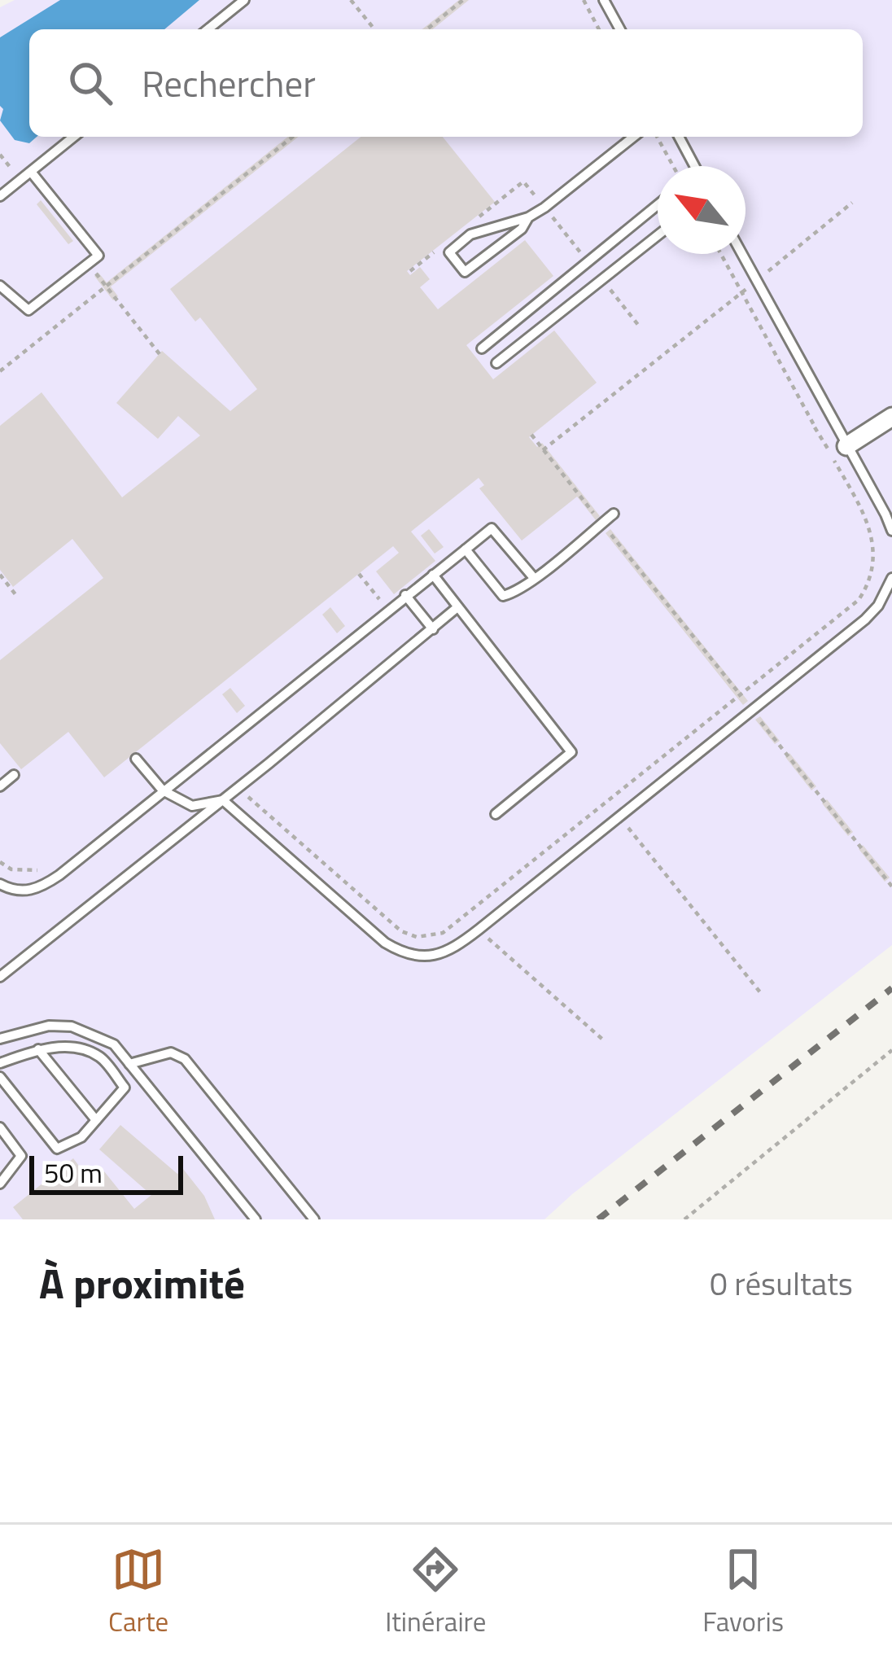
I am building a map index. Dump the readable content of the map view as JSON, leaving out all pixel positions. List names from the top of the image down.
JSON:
{
  "scale_bar": "50 m",
  "north": "top left",
  "page": {
    "search": "Rechercher",
    "scale": "50 m",
    "heading": ["À proximité", "0 résultats"],
    "nav": ["Carte", "Itinéraire", "Favoris"]
  }
}
